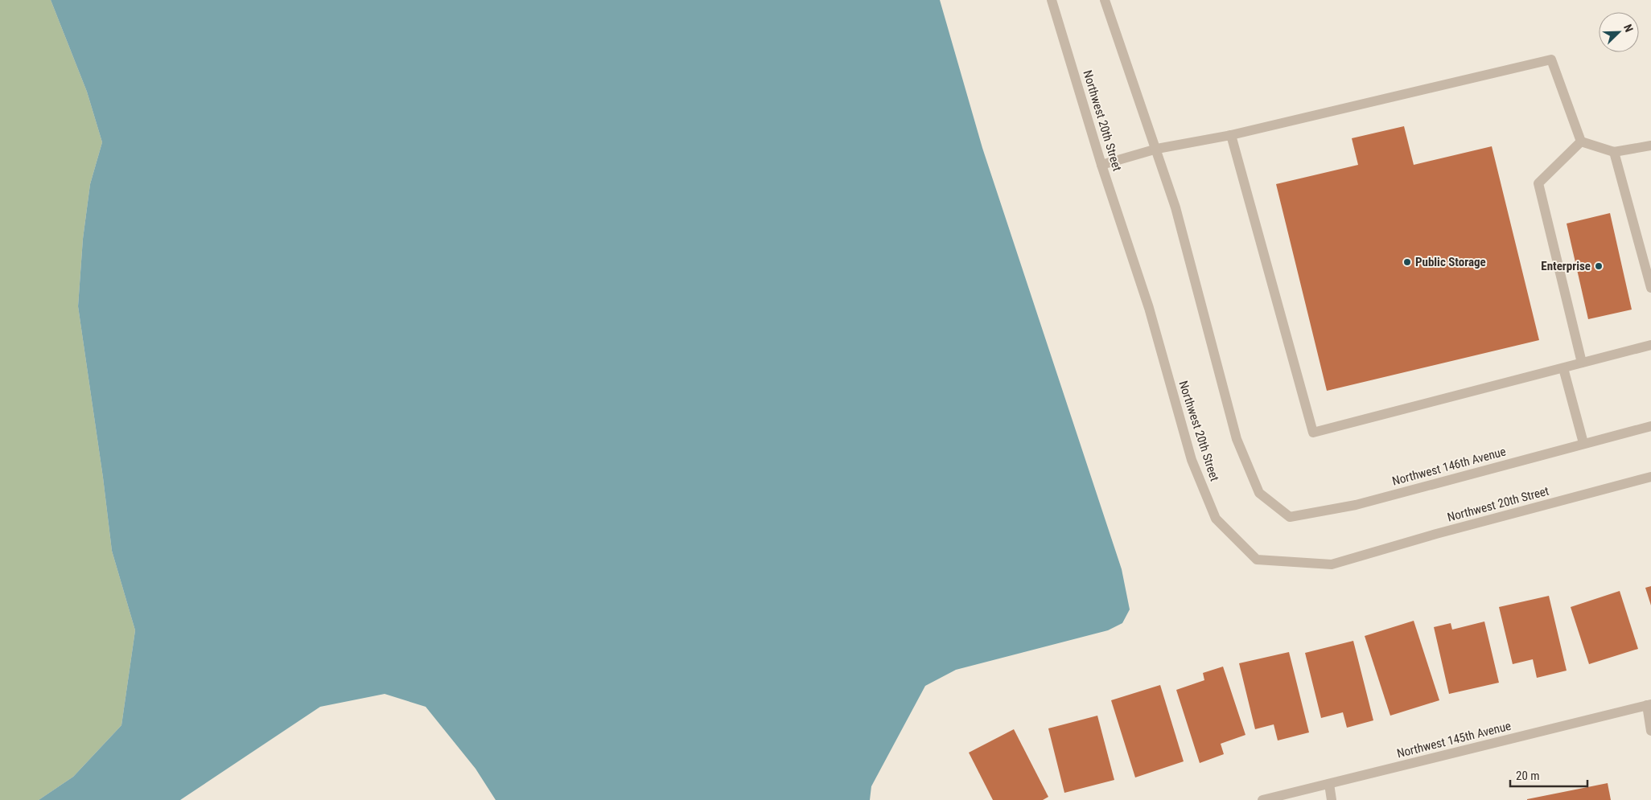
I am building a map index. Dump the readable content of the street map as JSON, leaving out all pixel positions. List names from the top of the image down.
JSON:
{
  "streets": {
    "street": ["Northwest 20th Street", "Northwest 146th Avenue", "Northwest 145th Avenue"]
  },
  "places": ["Public Storage", "Enterprise"],
  "scale_bar": "20 m",
  "north": "top right"
}
